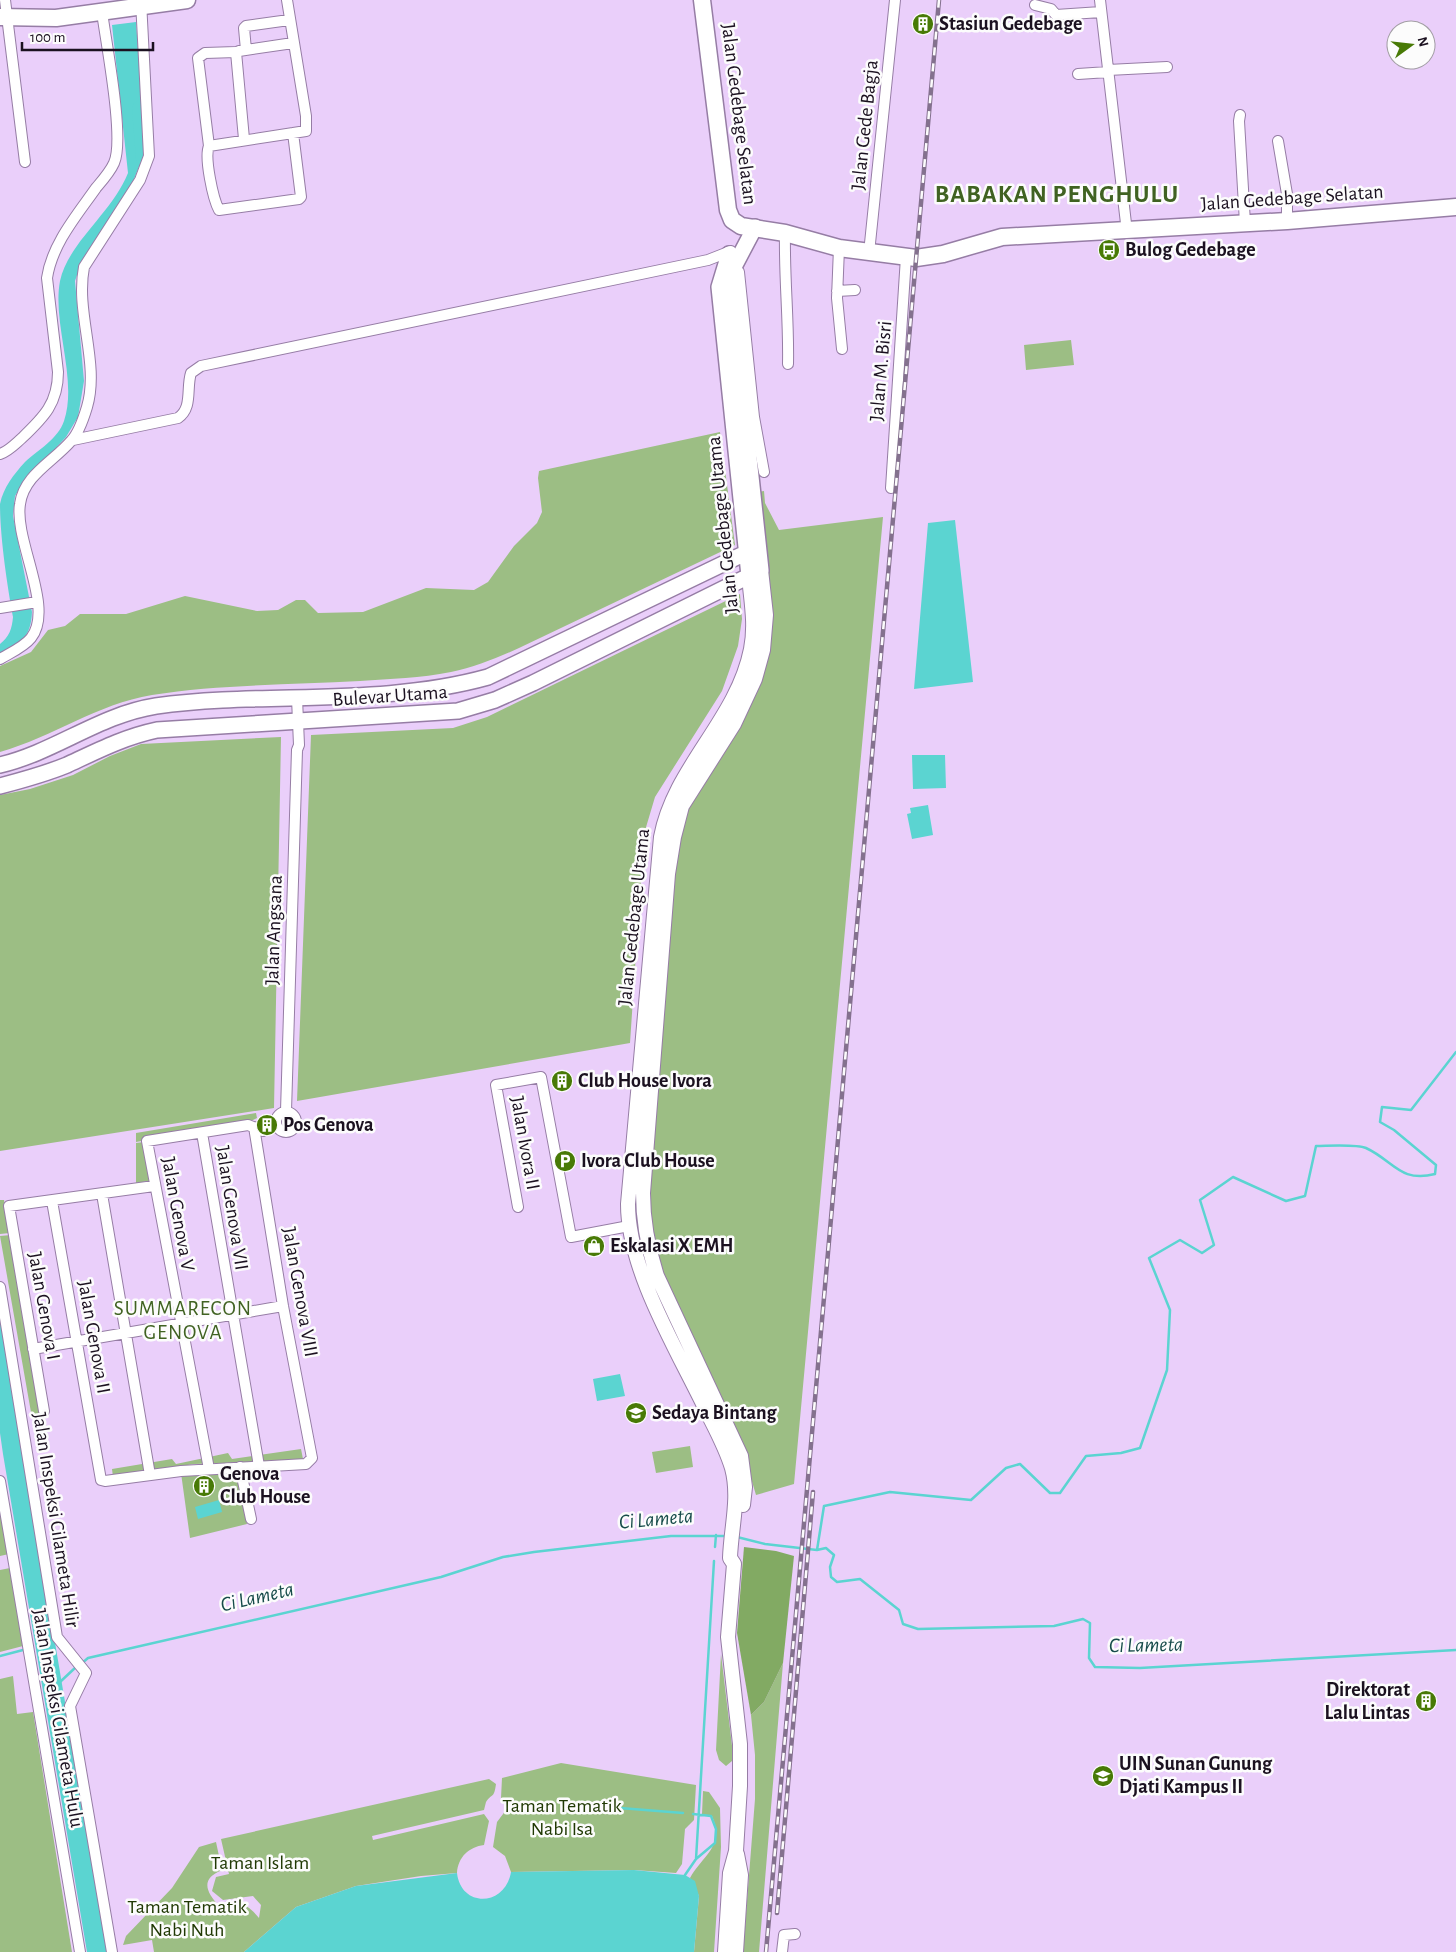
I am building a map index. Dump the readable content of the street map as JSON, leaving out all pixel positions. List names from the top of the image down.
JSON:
{
  "streets": {
    "main road": ["Jalan Gedebage Selatan", "Jalan Gedebage Utama", "Bulevar Utama"],
    "street": [
      "Jalan Gede Bagja",
      "Jalan M. Bisri",
      "Jalan Angsana",
      "Jalan Ivora II",
      "Jalan Genova VII",
      "Jalan Genova V",
      "Jalan Genova VIII",
      "Jalan Genova I",
      "Jalan Genova II",
      "Jalan Inspeksi Cilameta Hilir",
      "Jalan Inspeksi Cilameta Hulu"
    ]
  },
  "crossings": [
    ["Jalan Gedebage Selatan", "Jalan Gede Bagja"],
    ["Jalan Gedebage Selatan", "Jalan M. Bisri"],
    ["Jalan Gedebage Selatan", "Jalan Gedebage Utama"],
    ["Jalan Gedebage Utama", "Bulevar Utama"],
    ["Jalan Gedebage Utama", "Jalan Ivora II"],
    ["Bulevar Utama", "Jalan Angsana"],
    ["Jalan Angsana", "Jalan Genova VIII"],
    ["Jalan Genova VII", "Jalan Genova V"],
    ["Jalan Genova VII", "Jalan Genova VIII"],
    ["Jalan Genova I", "Jalan Genova II"]
  ],
  "districts": ["BABAKAN PENGHULU", "SUMMARECON GENOVA"],
  "water": ["Ci Lameta"],
  "parks": ["Taman Tematik Nabi Isa", "Taman Islam", "Taman Tematik Nabi Nuh"],
  "places": {
    "building": [
      "Stasiun Gedebage",
      "Club House Ivora",
      "Pos Genova",
      "Genova Club House",
      "Direktorat Lalu Lintas"
    ],
    "bus stop": ["Bulog Gedebage"],
    "parking": ["Ivora Club House"],
    "shop": ["Eskalasi X EMH"],
    "school or university": ["Sedaya Bintang", "UIN Sunan Gunung Djati Kampus II"]
  },
  "scale_bar": "100 m",
  "north": "right"
}
